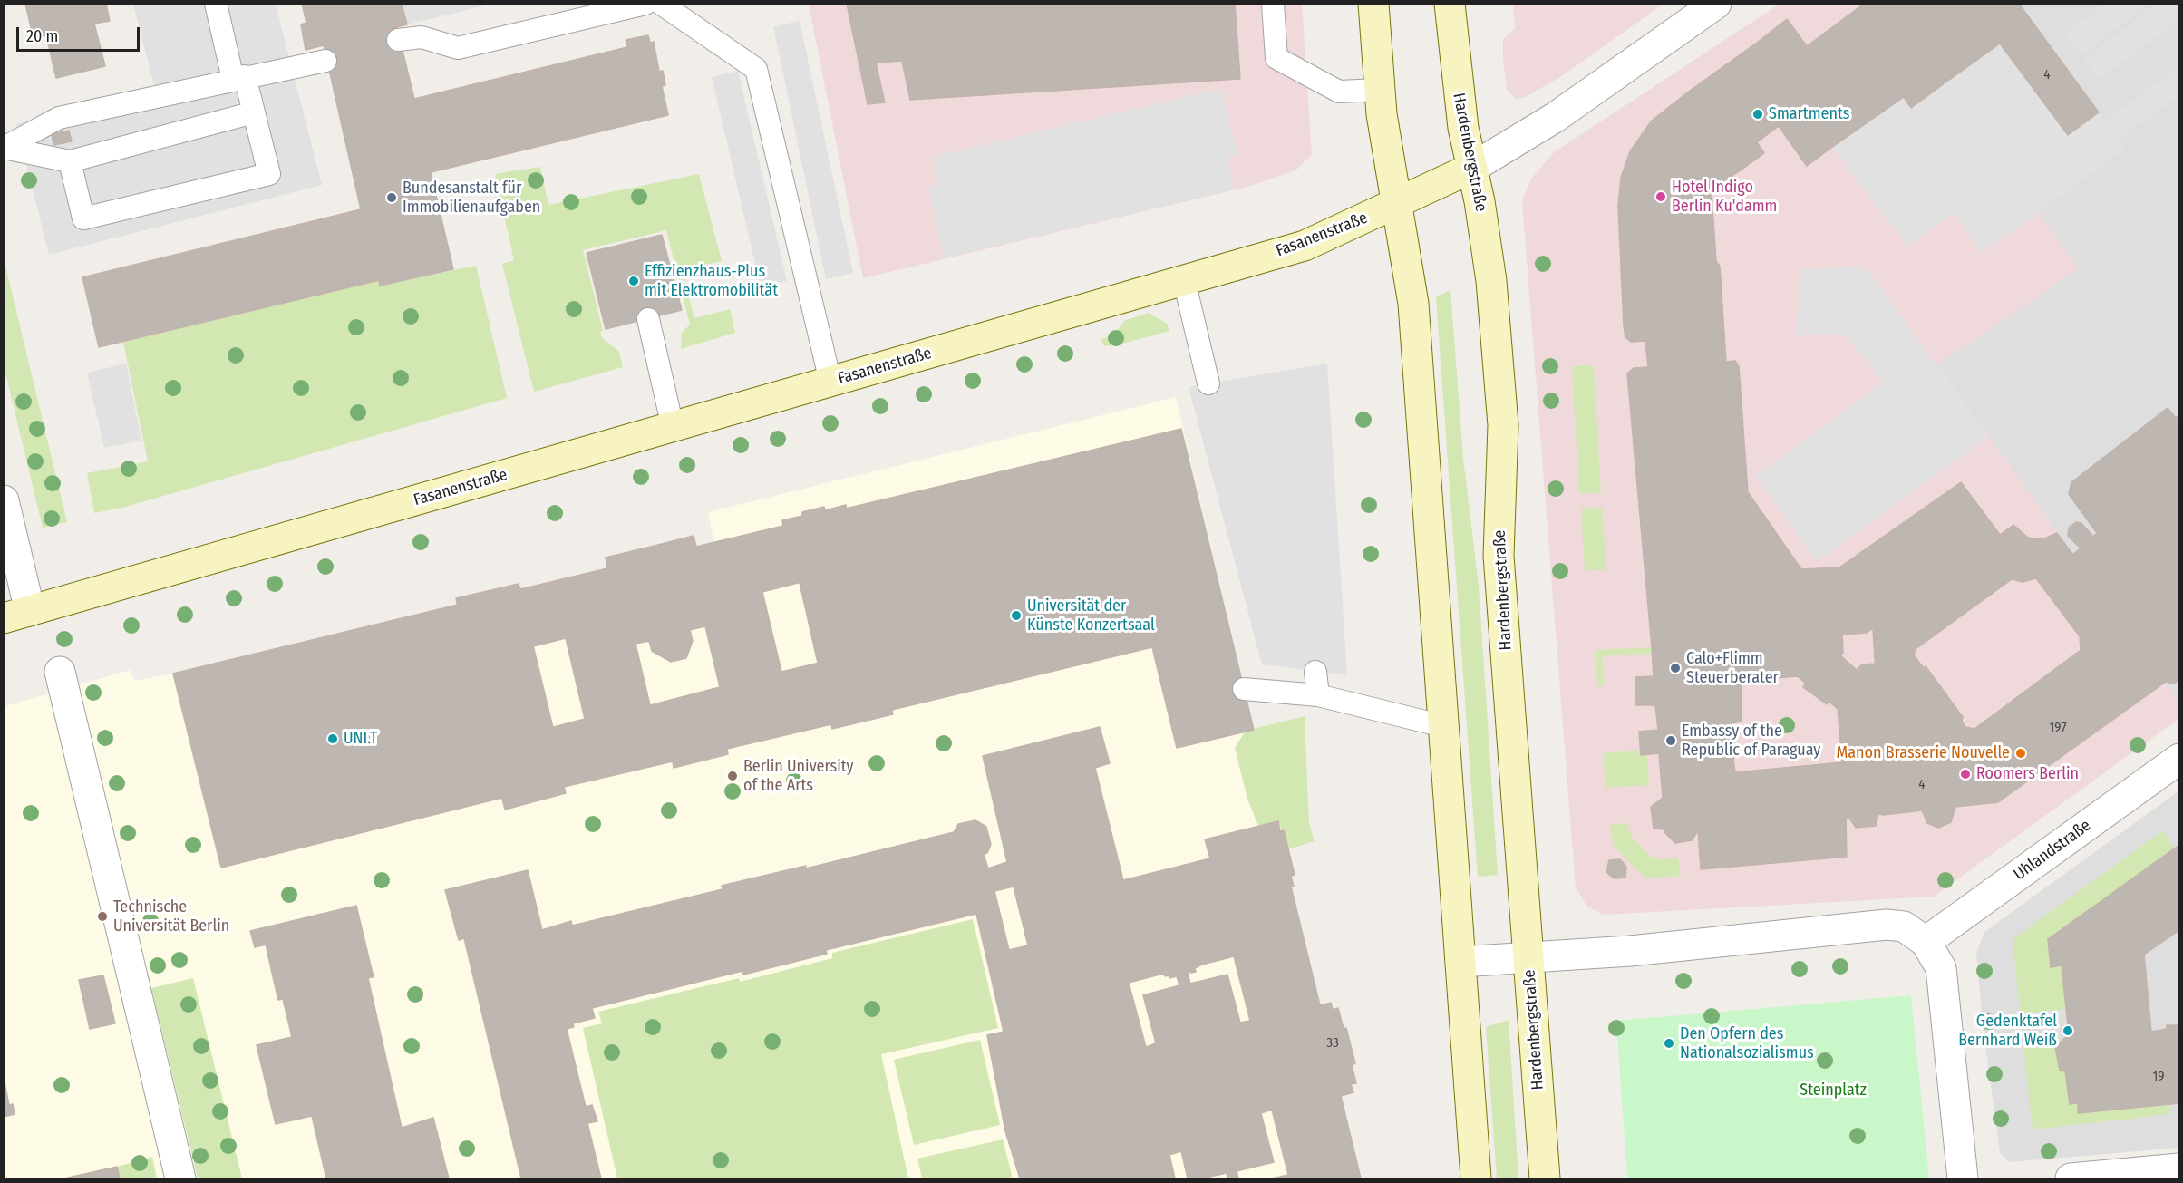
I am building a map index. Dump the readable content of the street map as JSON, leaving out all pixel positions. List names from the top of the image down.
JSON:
{
  "streets": {
    "main road": ["Hardenbergstraße", "Fasanenstraße"],
    "street": ["Uhlandstraße"]
  },
  "crossings": [
    ["Hardenbergstraße", "Fasanenstraße"]
  ],
  "parks": ["Steinplatz"],
  "places": [
    "Smartments",
    "Hotel Indigo Berlin Ku'damm",
    "Bundesanstalt für Immobilienaufgaben",
    "Effizienzhaus-Plus mit Elektromobilität",
    "Universität der Künste Konzertsaal",
    "Calo+Flimm Steuerberater",
    "UNI.T",
    "Embassy of the Republic of Paraguay",
    "Manon Brasserie Nouvelle",
    "Roomers Berlin",
    "Berlin University of the Arts",
    "Technische Universität Berlin",
    "Gedenktafel Bernhard Weiß",
    "Den Opfern des Nationalsozialismus"
  ],
  "house_numbers": [
    "4",
    "197",
    "4",
    "33",
    "19"
  ],
  "scale_bar": "20 m"
}
